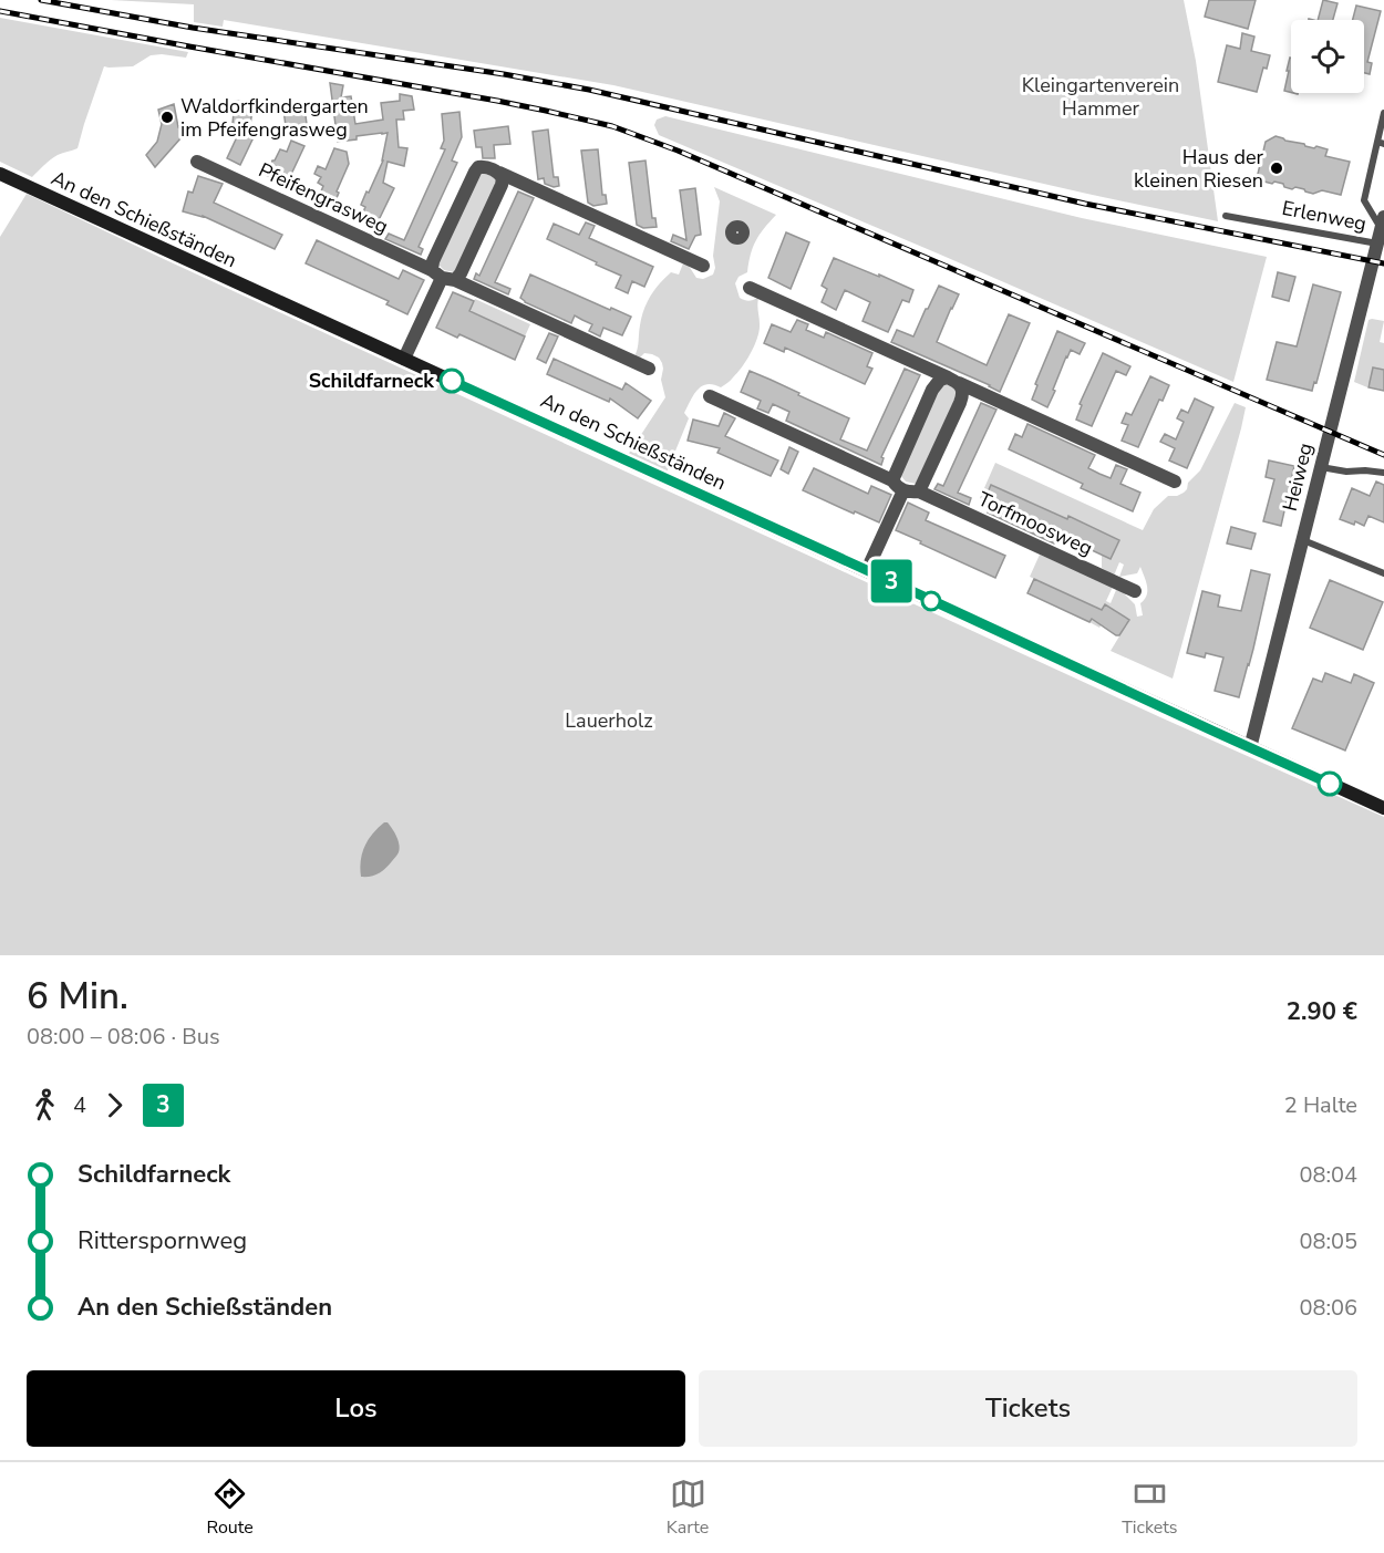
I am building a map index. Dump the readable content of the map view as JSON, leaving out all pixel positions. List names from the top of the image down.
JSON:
{
  "streets": {
    "street": [
      "Pfeifengrasweg",
      "An den Schießständen",
      "Heiweg",
      "Torfmoosweg"
    ],
    "lane": ["Erlenweg"]
  },
  "crossings": [
    ["Erlenweg", "Heiweg"],
    ["An den Schießständen", "Heiweg"]
  ],
  "parks": ["Kleingartenverein Hammer", "Lauerholz"],
  "places": ["Waldorfkindergarten im Pfeifengrasweg", "Haus der kleinen Riesen", "Schildfarneck"],
  "lines": ["bus line 3"],
  "page": {
    "on_map": "3",
    "heading": ["6 Min.", "08:00 – 08:06 · Bus", "2.90 €"],
    "legs": ["4", "3", "2 Halte"],
    "list": [
      {
        "name": "Schildfarneck",
        "value": "08:04"
      },
      {
        "name": "Ritterspornweg",
        "value": "08:05"
      },
      {
        "name": "An den Schießständen",
        "value": "08:06"
      }
    ],
    "buttons": ["Los", "Tickets"],
    "tabs": ["Route", "Karte", "Tickets"]
  }
}
